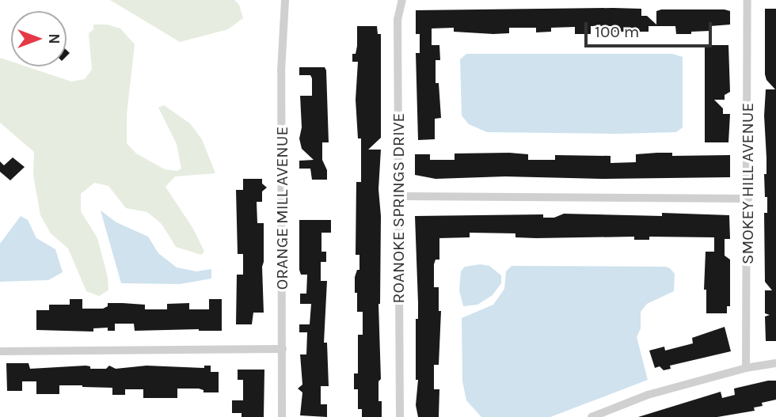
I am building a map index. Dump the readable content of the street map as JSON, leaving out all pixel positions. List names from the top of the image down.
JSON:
{
  "streets": {
    "street": ["SMOKEY HILL AVENUE", "ORANGE MILL AVENUE", "ROANOKE SPRINGS DRIVE"]
  },
  "scale_bar": "100 m",
  "north": "right"
}
